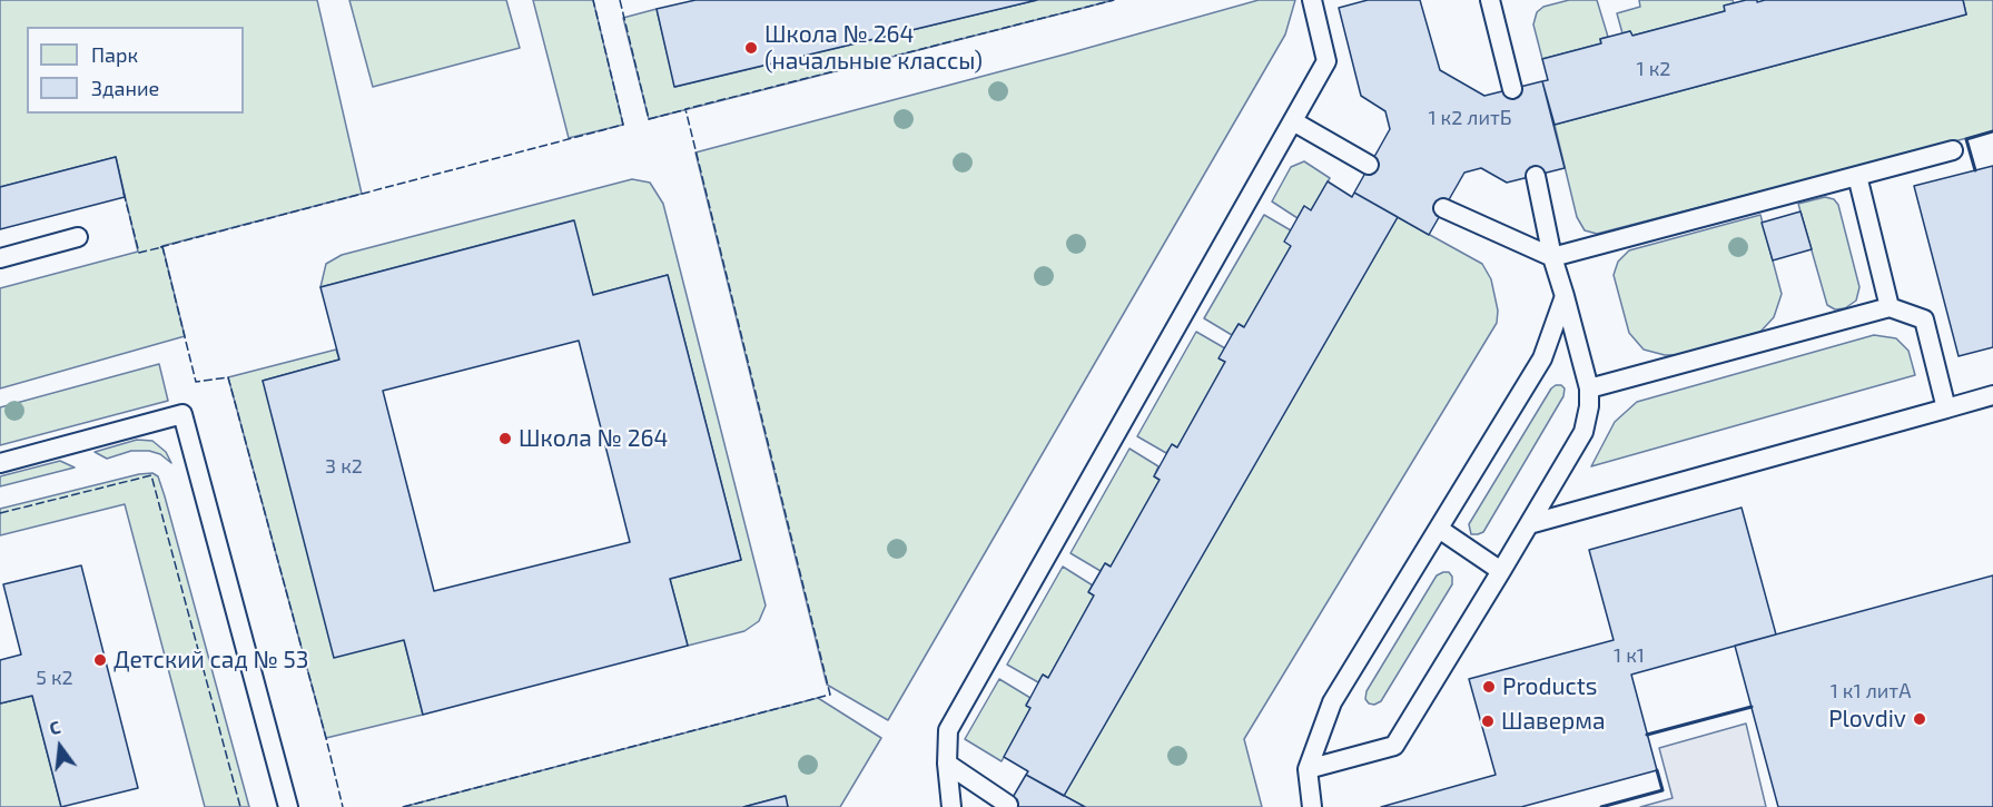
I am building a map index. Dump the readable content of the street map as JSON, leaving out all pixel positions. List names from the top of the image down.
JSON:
{
  "places": [
    "Школа № 264 (начальные классы)",
    "Школа № 264",
    "Детский сад № 53",
    "Products",
    "Plovdiv",
    "Шаверма"
  ],
  "house_numbers": [
    "1 к2",
    "1 к2 литБ",
    "3 к2",
    "1 к1",
    "5 к2",
    "1 к1 литА"
  ],
  "legend": ["Парк", "Здание"],
  "north": "top"
}
